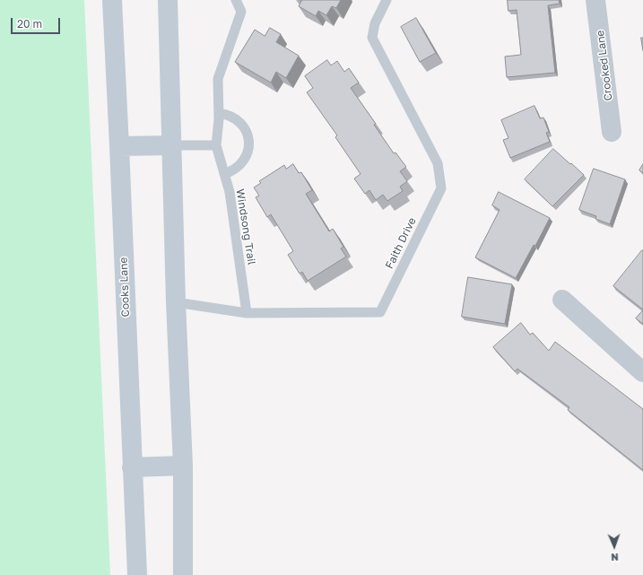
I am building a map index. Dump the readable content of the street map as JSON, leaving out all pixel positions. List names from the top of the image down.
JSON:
{
  "streets": {
    "main road": ["Cooks Lane"],
    "street": ["Crooked Lane"],
    "lane": ["Windsong Trail", "Faith Drive"]
  },
  "crossings": [
    ["Windsong Trail", "Faith Drive"]
  ],
  "scale_bar": "20 m",
  "north": "bottom"
}
